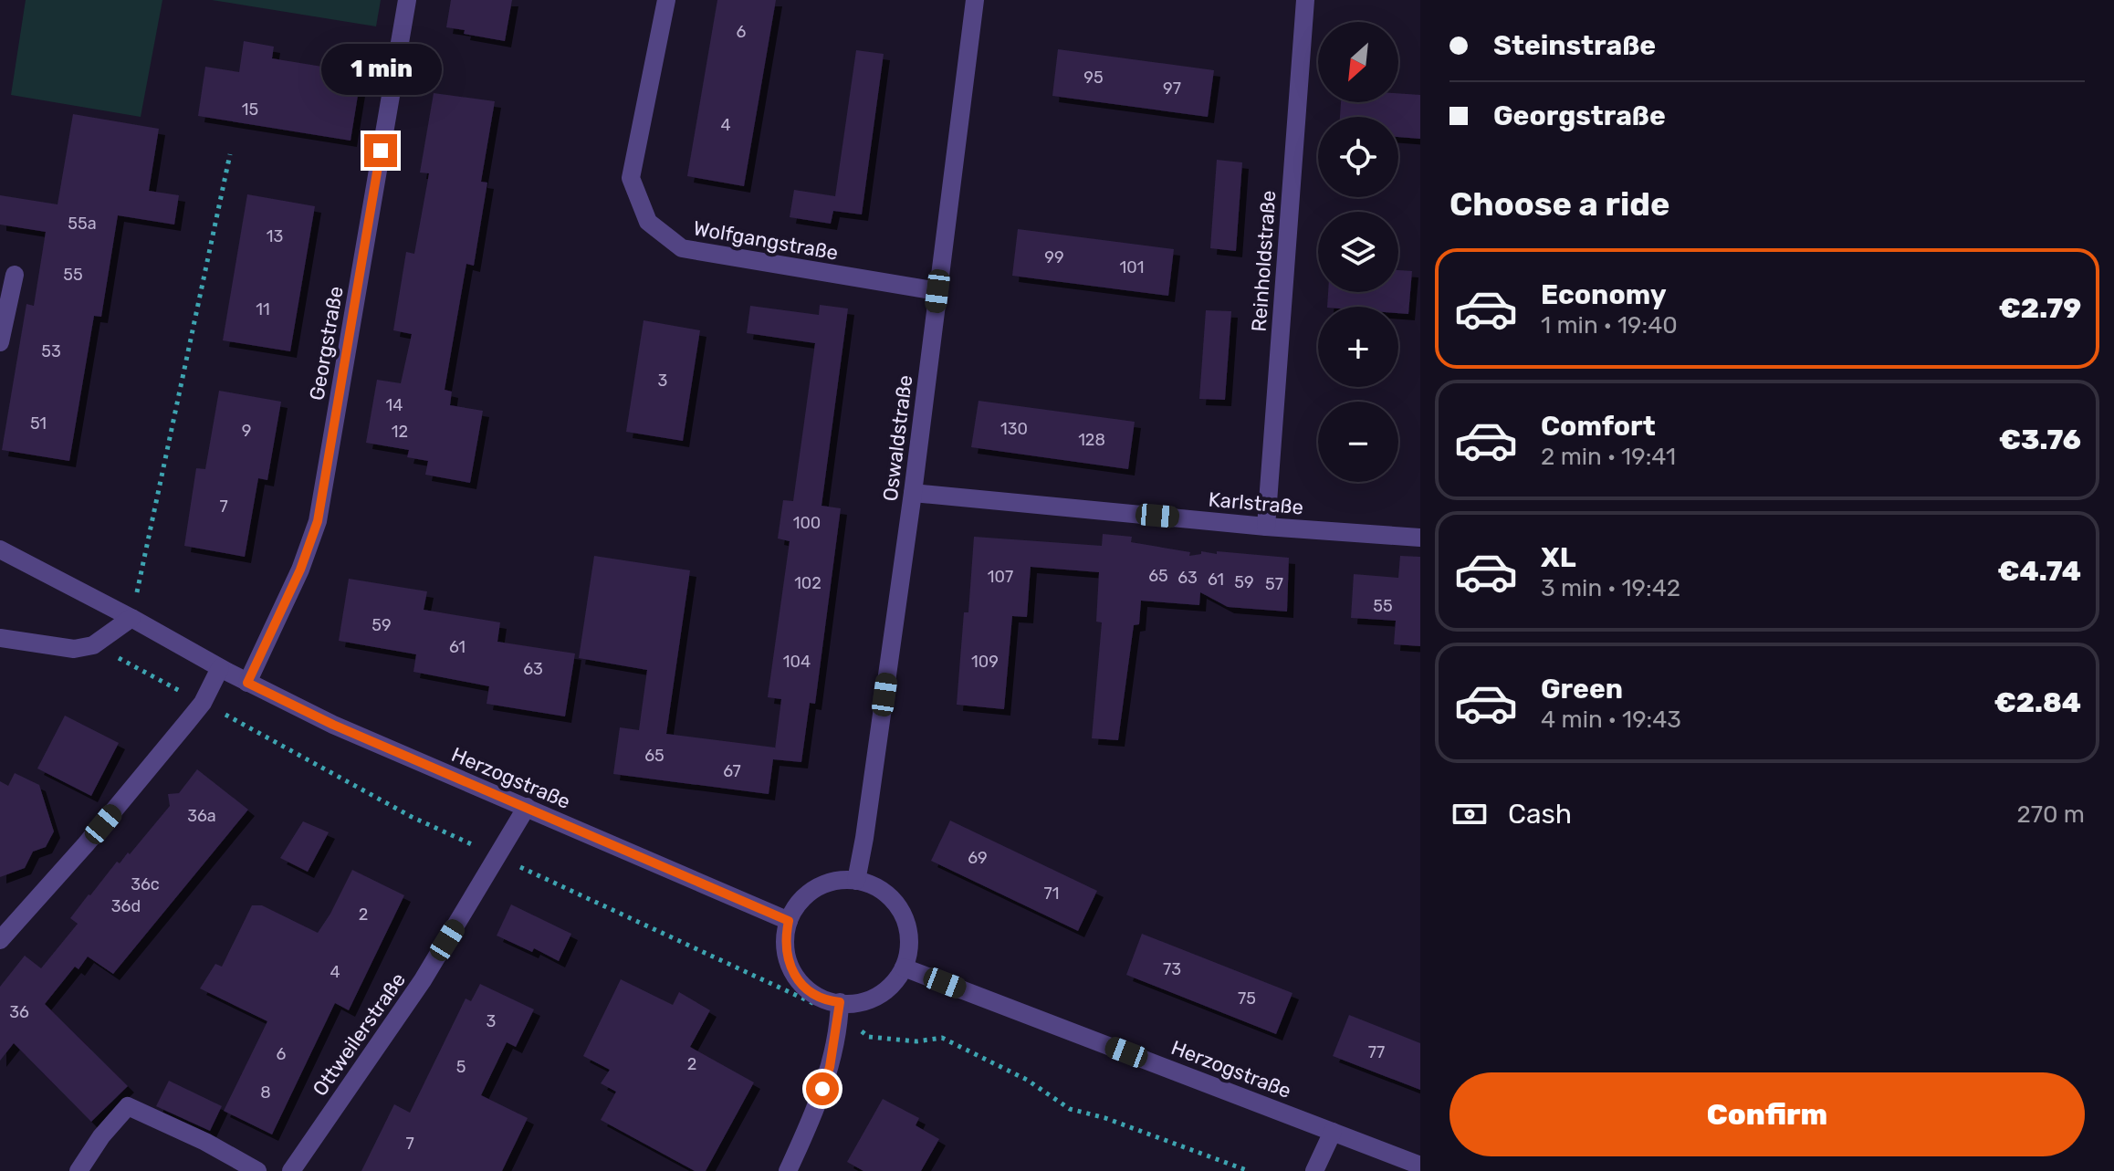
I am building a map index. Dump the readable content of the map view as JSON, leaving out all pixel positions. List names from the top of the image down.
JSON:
{
  "streets": {
    "street": [
      "Wolfgangstraße",
      "Reinholdstraße",
      "Georgstraße",
      "Oswaldstraße",
      "Karlstraße",
      "Herzogstraße",
      "Ottweilerstraße"
    ]
  },
  "crossings": [
    ["Wolfgangstraße", "Oswaldstraße"],
    ["Reinholdstraße", "Karlstraße"],
    ["Georgstraße", "Herzogstraße"],
    ["Oswaldstraße", "Karlstraße"],
    ["Oswaldstraße", "Herzogstraße"],
    ["Herzogstraße", "Ottweilerstraße"]
  ],
  "house_numbers": [
    "6",
    "95",
    "97",
    "15",
    "4",
    "55a",
    "13",
    "99",
    "101",
    "55",
    "11",
    "53",
    "3",
    "14",
    "51",
    "130",
    "9",
    "12",
    "128",
    "7",
    "100",
    "65",
    "107",
    "63",
    "61",
    "59",
    "102",
    "57",
    "55",
    "59",
    "61",
    "104",
    "109",
    "63",
    "65",
    "67",
    "36a",
    "69",
    "36c",
    "71",
    "36d",
    "2",
    "73",
    "4",
    "75",
    "36",
    "3",
    "77",
    "6",
    "2",
    "5",
    "8",
    "7"
  ],
  "north": "bottom left",
  "page": {
    "banner": ["Steinstraße", "Georgstraße"],
    "map_buttons": ["+", "−"],
    "bubble": "1 min",
    "heading": "Choose a ride",
    "list": [
      {
        "name": "Economy",
        "note": "1 min · 19:40",
        "value": "€2.79"
      },
      {
        "name": "Comfort",
        "note": "2 min · 19:41",
        "value": "€3.76"
      },
      {
        "name": "XL",
        "note": "3 min · 19:42",
        "value": "€4.74"
      },
      {
        "name": "Green",
        "note": "4 min · 19:43",
        "value": "€2.84"
      }
    ],
    "pay": ["Cash", "270 m"],
    "buttons": "Confirm"
  }
}
